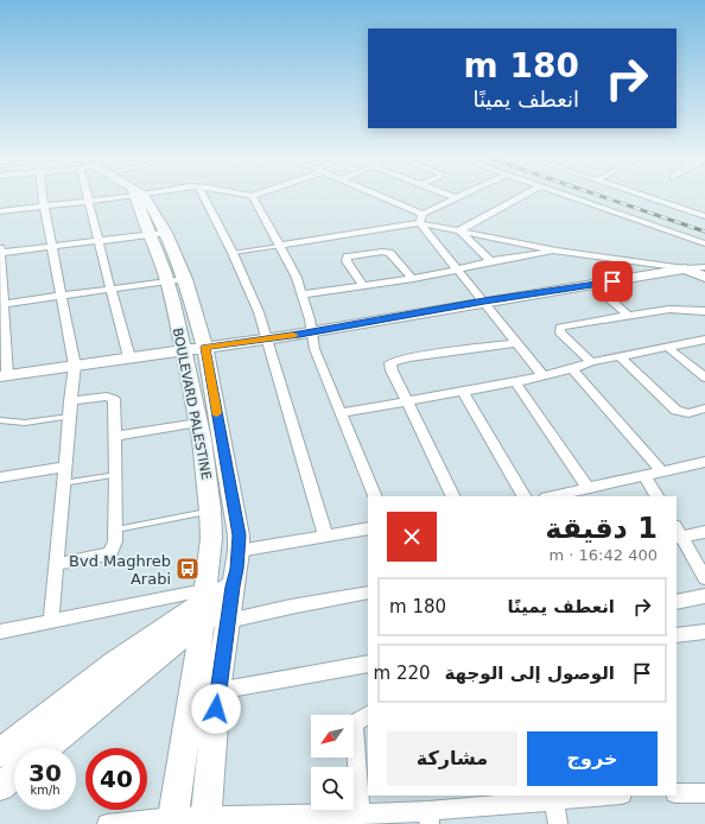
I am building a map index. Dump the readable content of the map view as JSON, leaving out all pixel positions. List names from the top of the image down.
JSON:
{
  "streets": {
    "street": ["BOULEVARD PALESTINE"]
  },
  "places": {
    "bus stop": ["Bvd Maghreb Arabi"]
  },
  "north": "bottom left",
  "page": {
    "turn": ["180 m", "انعطف يمينًا"],
    "heading": ["1 دقيقة", "400 m · 16:42"],
    "list": [
      {
        "name": "انعطف يمينًا",
        "value": "180 m"
      },
      {
        "name": "الوصول إلى الوجهة",
        "value": "220 m"
      }
    ],
    "buttons": ["خروج", "مشاركة"],
    "speed": "30 km/h",
    "limit": "40"
  }
}
